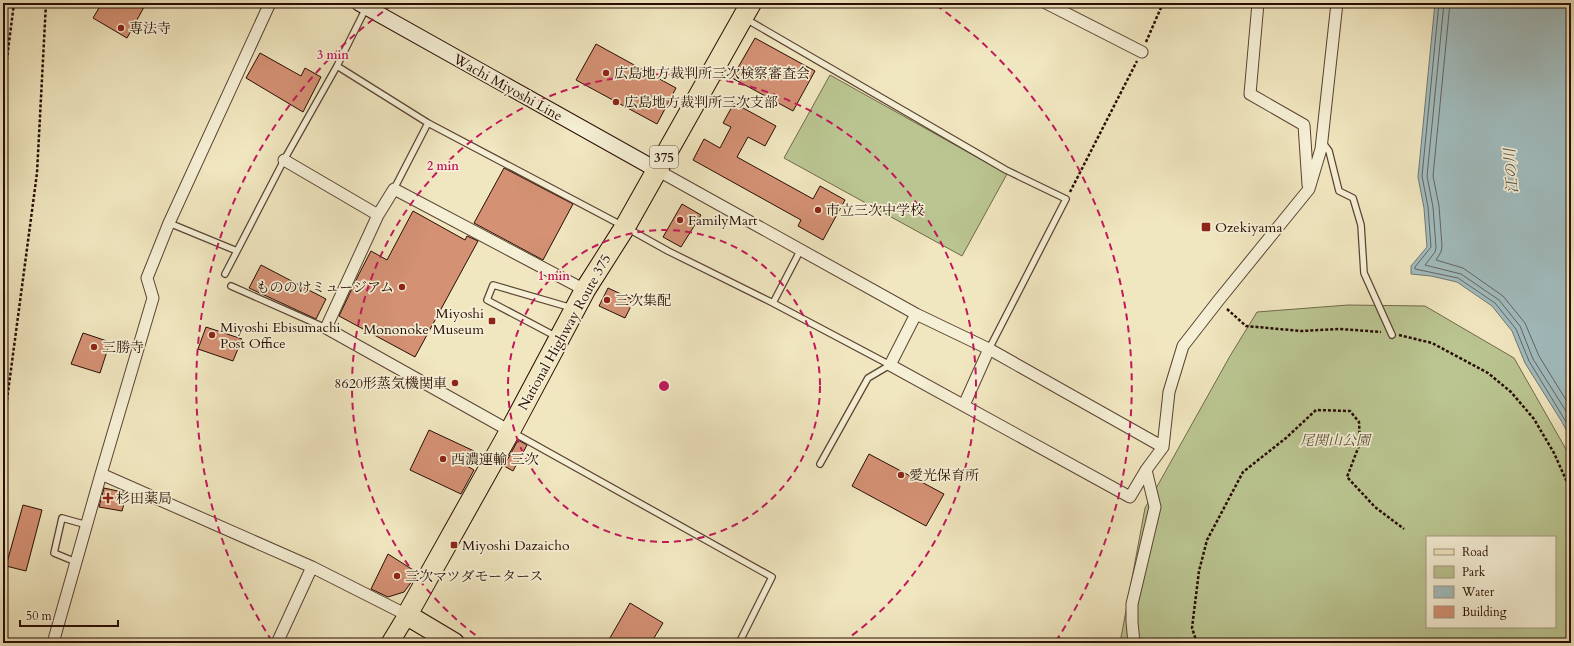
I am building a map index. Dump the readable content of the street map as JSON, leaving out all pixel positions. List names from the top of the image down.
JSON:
{
  "streets": {
    "highway": ["375", "National Highway Route 375"],
    "main road": ["Wachi Miyoshi Line"]
  },
  "crossings": [
    ["Wachi Miyoshi Line", "National Highway Route 375"]
  ],
  "water": ["江の川"],
  "parks": ["尾関山公園"],
  "places": {
    "other": [
      "専法寺",
      "広島地方裁判所三次検察審査会",
      "広島地方裁判所三次支部",
      "市立三次中学校",
      "FamilyMart",
      "もののけミュージアム",
      "三次集配",
      "Miyoshi Ebisumachi Post Office",
      "三勝寺",
      "8620形蒸気機関車",
      "西濃運輸 三次",
      "愛光保育所",
      "三次マツダモータース"
    ],
    "transit": ["Ozekiyama", "Miyoshi Mononoke Museum", "Miyoshi Dazaicho"],
    "health": ["杉田薬局"]
  },
  "legend": [
    "Road",
    "Park",
    "Water",
    "Building"
  ],
  "scale_bar": "50 m",
  "rings": ["3 min", "2 min", "1 min"]
}
